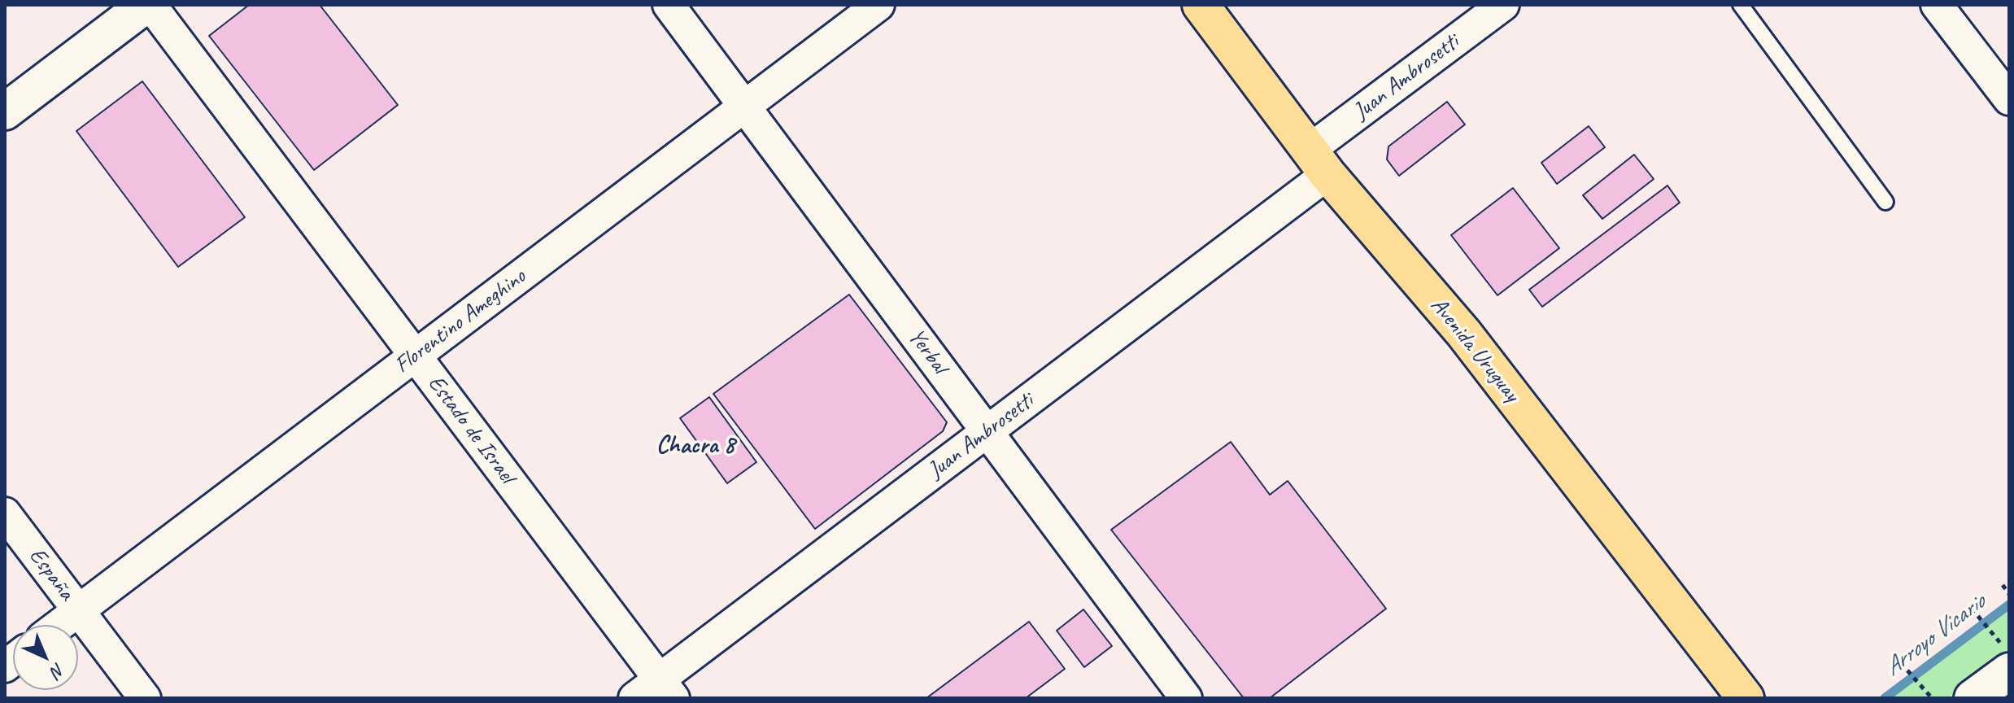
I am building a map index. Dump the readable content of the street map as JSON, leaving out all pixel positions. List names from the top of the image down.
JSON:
{
  "streets": {
    "main road": ["Avenida Uruguay"],
    "street": [
      "Juan Ambrosetti",
      "Florentino Ameghino",
      "Yerbal",
      "Estado de Israel",
      "España"
    ]
  },
  "crossings": [
    ["Juan Ambrosetti", "Avenida Uruguay"],
    ["Juan Ambrosetti", "Yerbal"],
    ["Juan Ambrosetti", "Estado de Israel"],
    ["Florentino Ameghino", "Yerbal"],
    ["Florentino Ameghino", "Estado de Israel"],
    ["Florentino Ameghino", "España"]
  ],
  "districts": ["Chacra 8"],
  "water": ["Arroyo Vicario"],
  "north": "bottom right"
}
